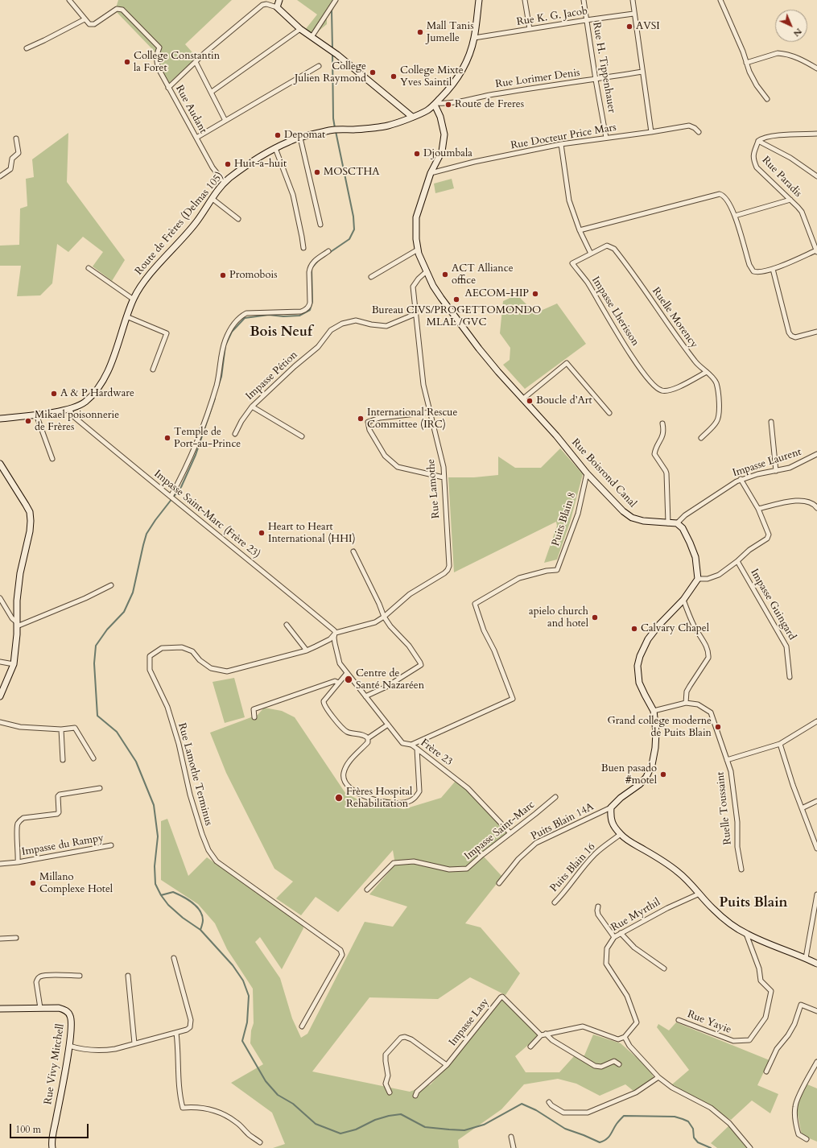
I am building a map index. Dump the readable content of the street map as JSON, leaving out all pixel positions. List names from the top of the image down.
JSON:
{
  "streets": {
    "street": [
      "Rue K. G. Jacob",
      "Rue H. Tippenhauer",
      "Rue Lorimer Denis",
      "Rue Audant",
      "Rue Docteur Price Mars",
      "Rue Paradis",
      "Route de Frères (Delmas 105)",
      "Impasse Lherisson",
      "Ruelle Morency",
      "Impasse Pétion",
      "Impasse Laurent",
      "Rue Boisrond Canal",
      "Rue Lamothe",
      "Impasse Saint-Marc (Frère 23)",
      "Puits Blain 8",
      "Impasse Guingard",
      "Frère 23",
      "Rue Lamothe Terminus",
      "Ruelle Toussaint",
      "Puits Blain 14A",
      "Impasse Saint-Marc",
      "Impasse du Rampy",
      "Puits Blain 16",
      "Rue Myrthil",
      "Impasse Lasy",
      "Rue Yayie",
      "Rue Vivy Mitchell"
    ]
  },
  "crossings": [
    ["Rue K. G. Jacob", "Rue H. Tippenhauer"],
    ["Rue K. G. Jacob", "Route de Frères (Delmas 105)"],
    ["Rue H. Tippenhauer", "Rue Lorimer Denis"],
    ["Rue H. Tippenhauer", "Rue Docteur Price Mars"],
    ["Rue Lorimer Denis", "Route de Frères (Delmas 105)"],
    ["Rue Lorimer Denis", "Rue Boisrond Canal"],
    ["Rue Audant", "Route de Frères (Delmas 105)"],
    ["Rue Docteur Price Mars", "Rue Boisrond Canal"],
    ["Route de Frères (Delmas 105)", "Rue Boisrond Canal"],
    ["Route de Frères (Delmas 105)", "Impasse Saint-Marc (Frère 23)"],
    ["Impasse Lherisson", "Ruelle Morency"],
    ["Impasse Pétion", "Rue Lamothe"],
    ["Impasse Laurent", "Rue Boisrond Canal"],
    ["Rue Boisrond Canal", "Rue Lamothe"],
    ["Rue Boisrond Canal", "Puits Blain 8"],
    ["Rue Lamothe", "Impasse Saint-Marc (Frère 23)"],
    ["Rue Lamothe", "Frère 23"],
    ["Rue Lamothe", "Rue Lamothe Terminus"],
    ["Impasse Saint-Marc (Frère 23)", "Frère 23"],
    ["Impasse Saint-Marc (Frère 23)", "Rue Lamothe Terminus"],
    ["Puits Blain 8", "Frère 23"],
    ["Frère 23", "Rue Lamothe Terminus"],
    ["Frère 23", "Impasse Saint-Marc"]
  ],
  "districts": ["Bois Neuf", "Puits Blain"],
  "places": [
    "AVSI",
    "Mall Tanis Jumelle",
    "College Constantin la Foret",
    "College Julien Raymond",
    "College Mixte Yves Saintil",
    "Route de Freres",
    "Depomat",
    "Djoumbala",
    "Huit-a-huit",
    "MOSCTHA",
    "ACT Alliance office",
    "Promobois",
    "AECOM-HIP",
    "Bureau CIVS/PROGETTOMONDO MLAL /GVC",
    "A & P Hardware",
    "Boucle d’Art",
    "International Rescue Committee (IRC)",
    "Mikael poisonnerie de Frères",
    "Temple de Port-au-Prince",
    "Heart to Heart International (HHI)",
    "apielo church and hotel",
    "Calvary Chapel",
    "Centre de Santé Nazaréen",
    "Grand college moderne de Puits Blain",
    "Buen pasado #motel",
    "Frères Hospital Rehabilitation",
    "Millano Complexe Hotel"
  ],
  "scale_bar": "100 m",
  "north": "bottom right"
}
